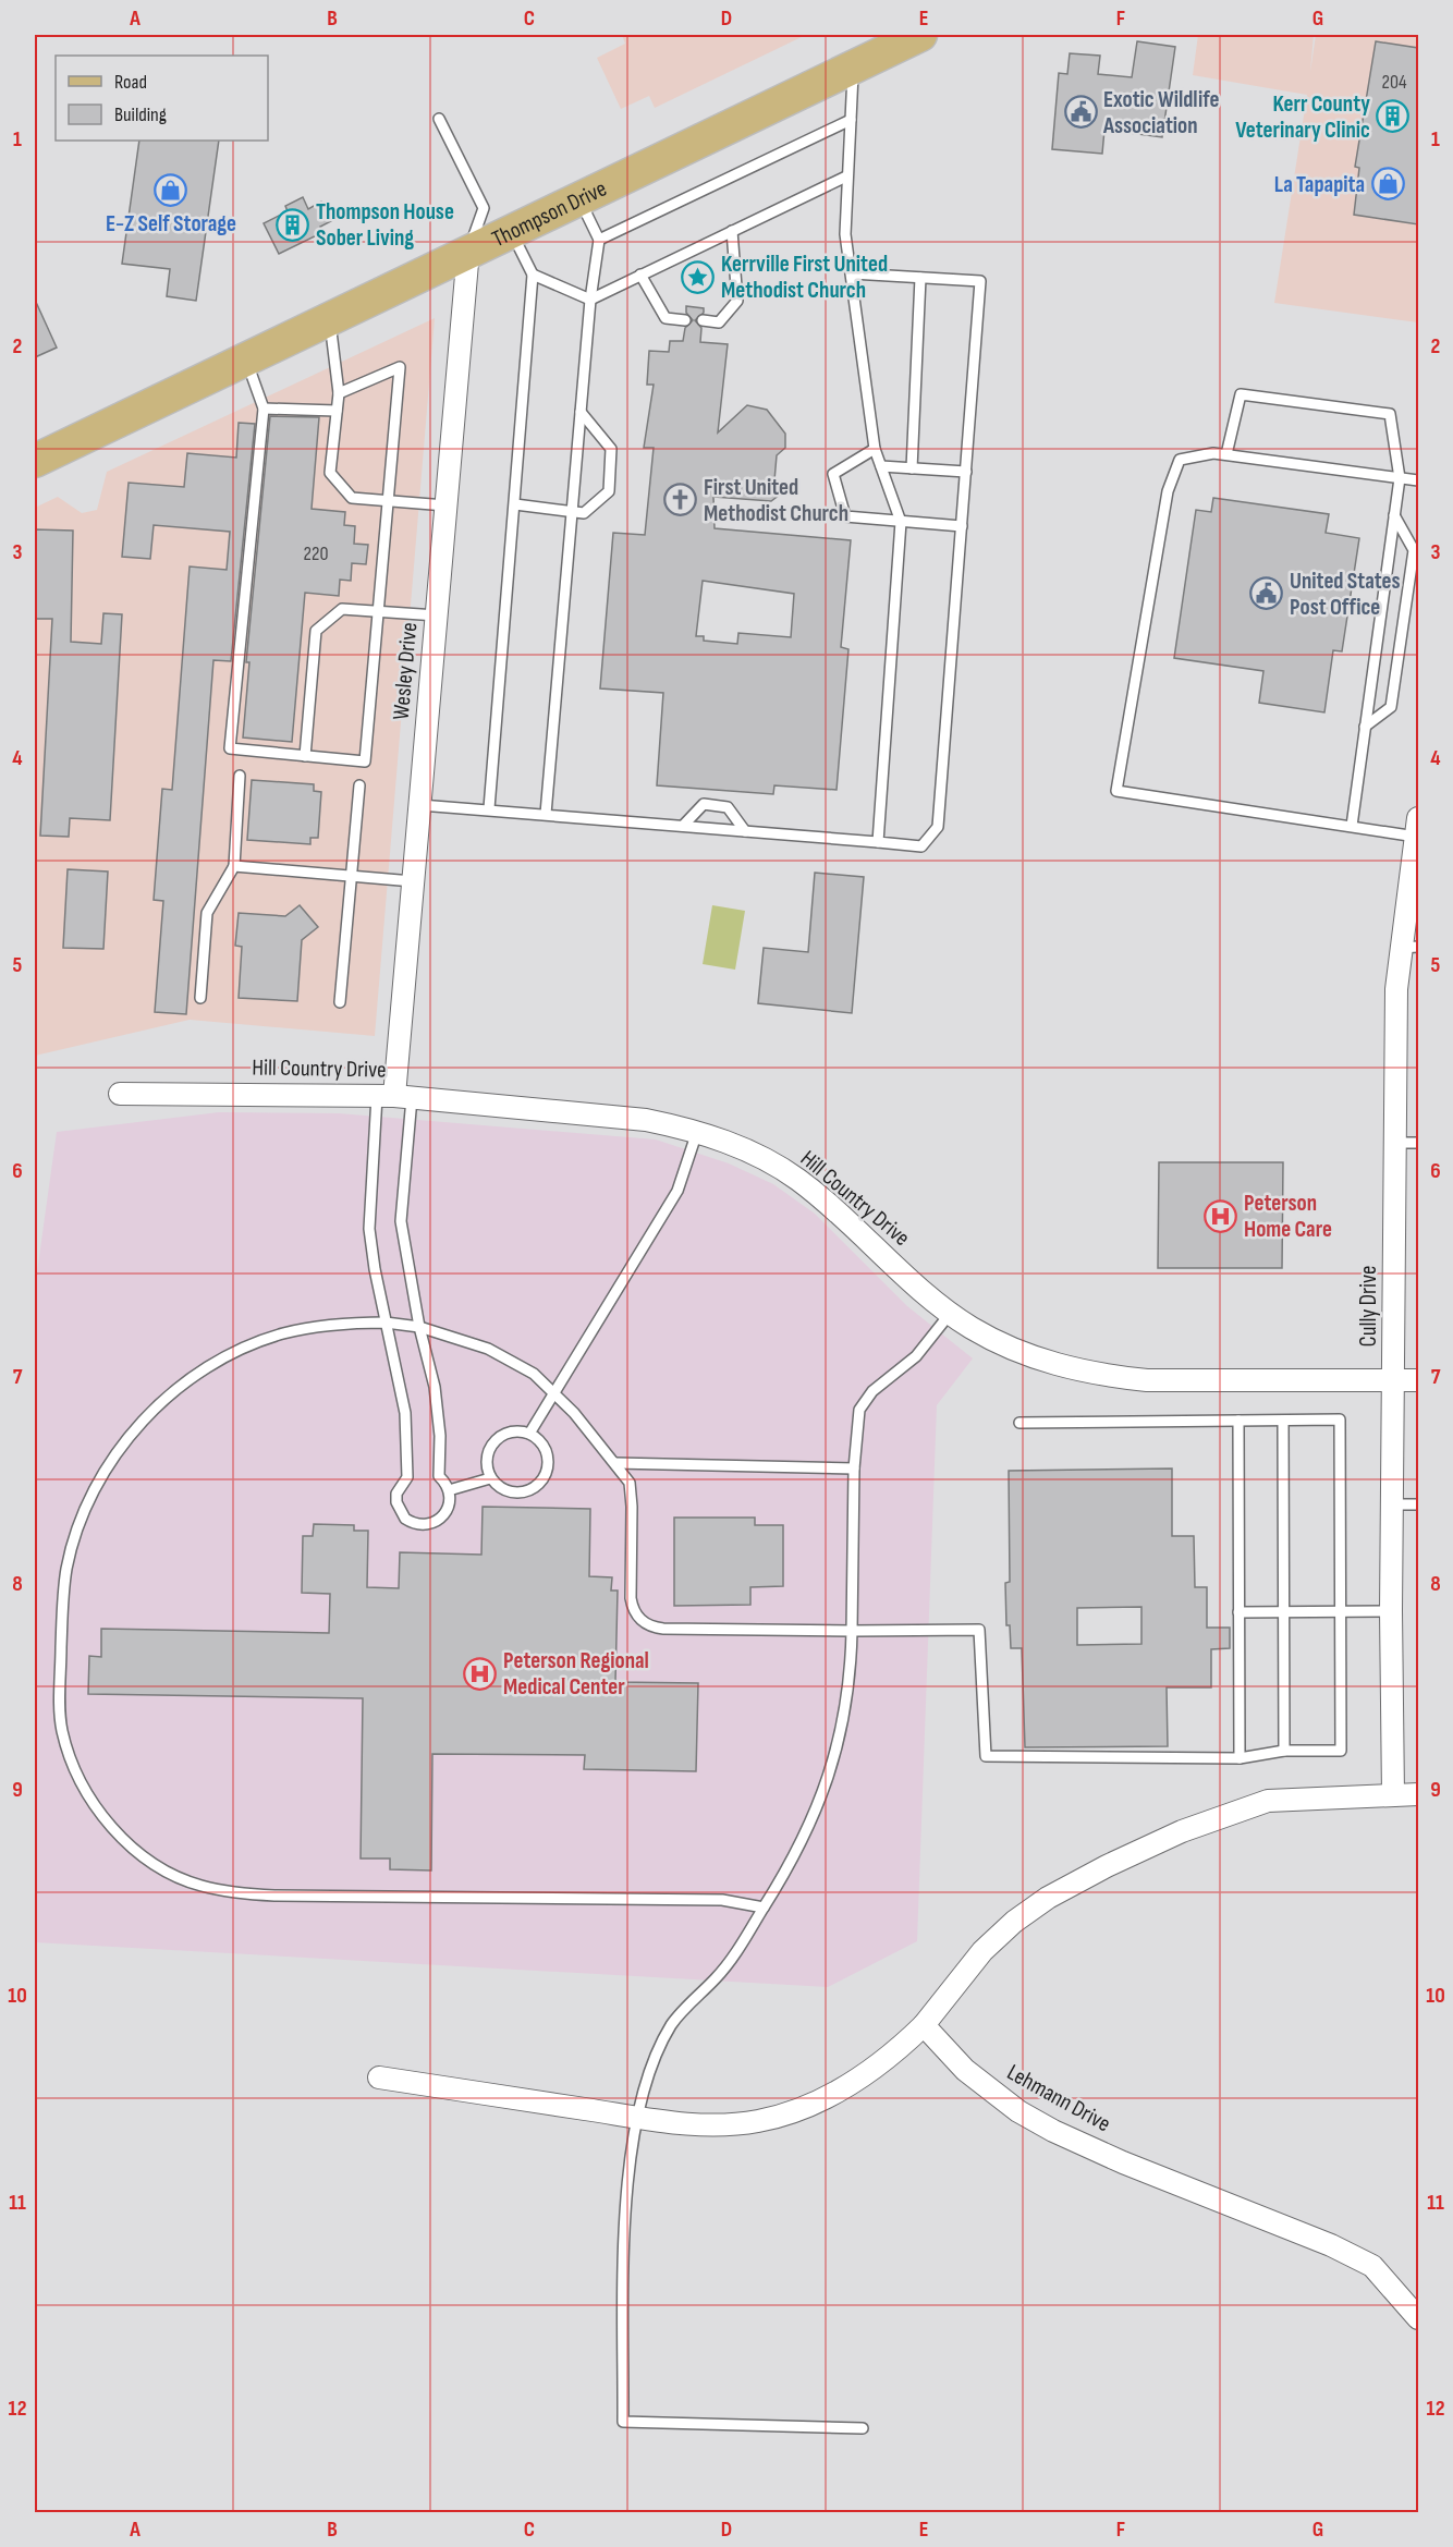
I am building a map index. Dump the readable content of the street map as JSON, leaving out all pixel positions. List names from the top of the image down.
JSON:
{
  "streets": {
    "main road": ["Thompson Drive"],
    "street": [
      "Wesley Drive",
      "Hill Country Drive",
      "Cully Drive",
      "Lehmann Drive"
    ]
  },
  "crossings": [
    ["Thompson Drive", "Wesley Drive"],
    ["Wesley Drive", "Hill Country Drive"],
    ["Hill Country Drive", "Cully Drive"]
  ],
  "places": {
    "public building": ["Exotic Wildlife Association", "United States Post Office"],
    "building": ["Kerr County Veterinary Clinic", "Thompson House Sober Living"],
    "shop": ["La Tapapita", "E-Z Self Storage"],
    "place": ["Kerrville First United Methodist Church"],
    "church": ["First United Methodist Church"],
    "hospital": ["Peterson Home Care", "Peterson Regional Medical Center"]
  },
  "house_numbers": ["204", "220"],
  "legend": ["Road", "Building"],
  "grid": {
    "columns": [
      "A",
      "B",
      "C",
      "D",
      "E",
      "F",
      "G"
    ],
    "rows": [
      "1",
      "2",
      "3",
      "4",
      "5",
      "6",
      "7",
      "8",
      "9",
      "10",
      "11",
      "12"
    ]
  }
}
